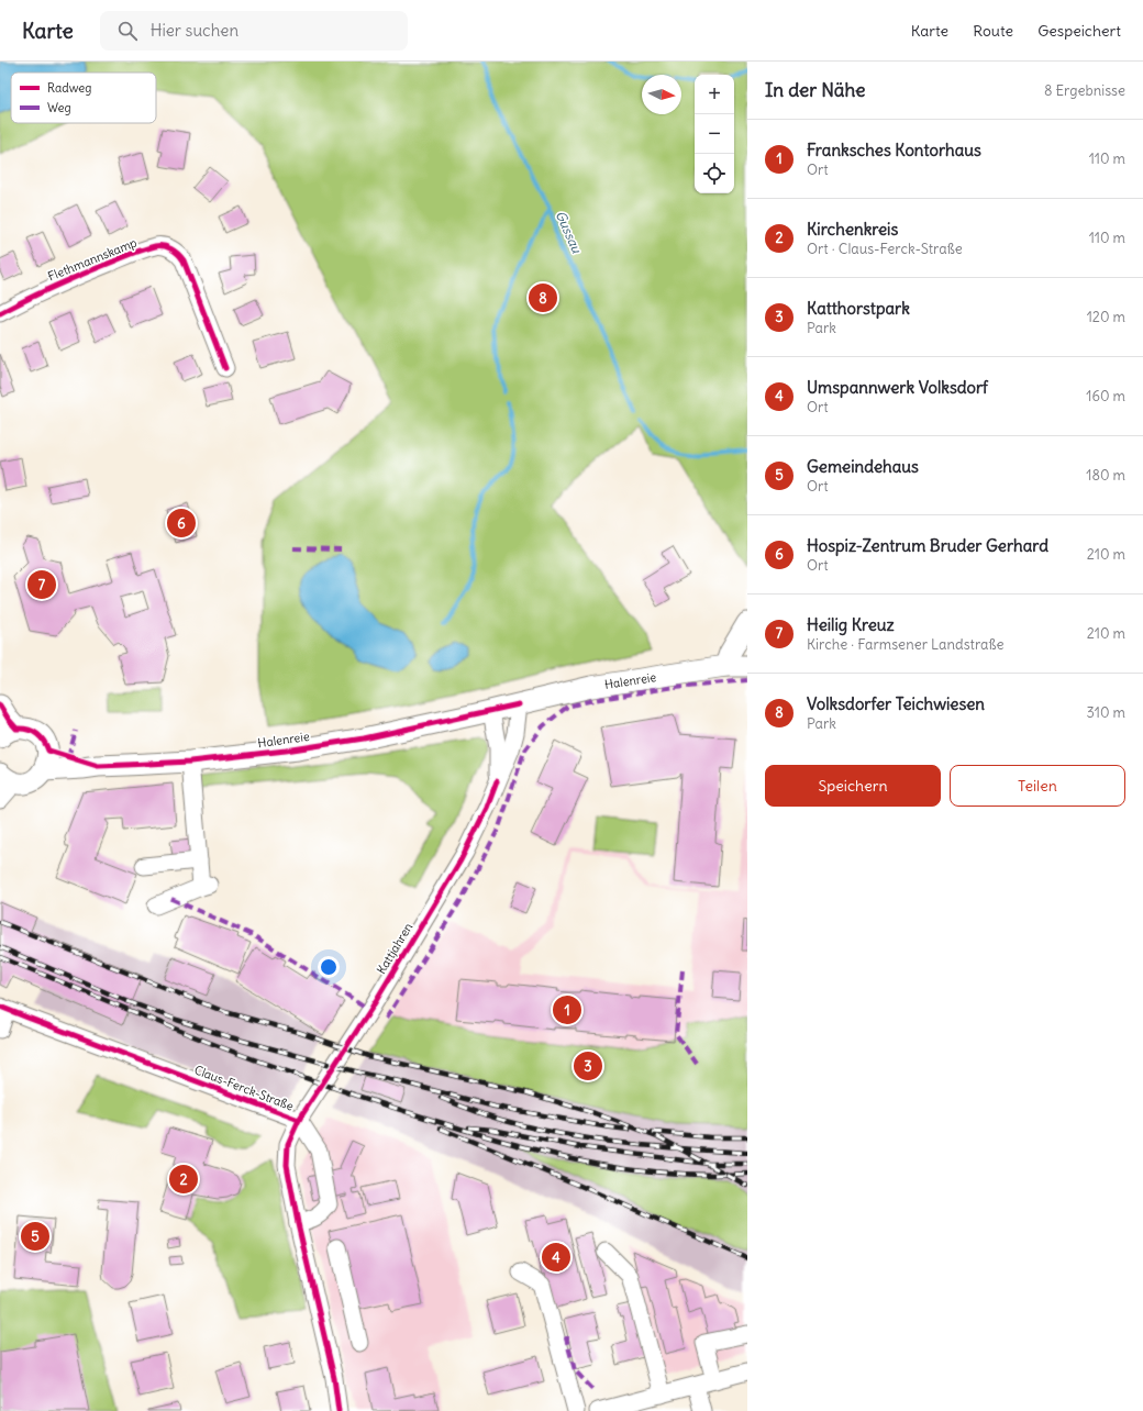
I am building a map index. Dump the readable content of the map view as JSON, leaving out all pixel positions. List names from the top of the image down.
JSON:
{
  "streets": {
    "main road": ["Halenreie"],
    "street": ["Flethmannskamp", "Kattjahren", "Claus-Ferck-Straße"]
  },
  "crossings": [
    ["Halenreie", "Kattjahren"],
    ["Kattjahren", "Claus-Ferck-Straße"]
  ],
  "water": ["Gussau"],
  "legend": ["Radweg", "Weg"],
  "north": "right",
  "page": {
    "header": "Karte",
    "search": "Hier suchen",
    "nav": ["Karte", "Route", "Gespeichert"],
    "heading": ["In der Nähe", "8 Ergebnisse"],
    "map_buttons": ["+", "−"],
    "list": [
      {
        "mark": "1",
        "name": "Franksches Kontorhaus",
        "note": "Ort",
        "value": "110 m"
      },
      {
        "mark": "2",
        "name": "Kirchenkreis",
        "note": "Ort · Claus-Ferck-Straße",
        "value": "110 m"
      },
      {
        "mark": "3",
        "name": "Katthorstpark",
        "note": "Park",
        "value": "120 m"
      },
      {
        "mark": "4",
        "name": "Umspannwerk Volksdorf",
        "note": "Ort",
        "value": "160 m"
      },
      {
        "mark": "5",
        "name": "Gemeindehaus",
        "note": "Ort",
        "value": "180 m"
      },
      {
        "mark": "6",
        "name": "Hospiz-Zentrum Bruder Gerhard",
        "note": "Ort",
        "value": "210 m"
      },
      {
        "mark": "7",
        "name": "Heilig Kreuz",
        "note": "Kirche · Farmsener Landstraße",
        "value": "210 m"
      },
      {
        "mark": "8",
        "name": "Volksdorfer Teichwiesen",
        "note": "Park",
        "value": "310 m"
      }
    ],
    "pins": [
      "8",
      "6",
      "7",
      "1",
      "3",
      "2",
      "5",
      "4"
    ],
    "buttons": ["Speichern", "Teilen"]
  }
}
